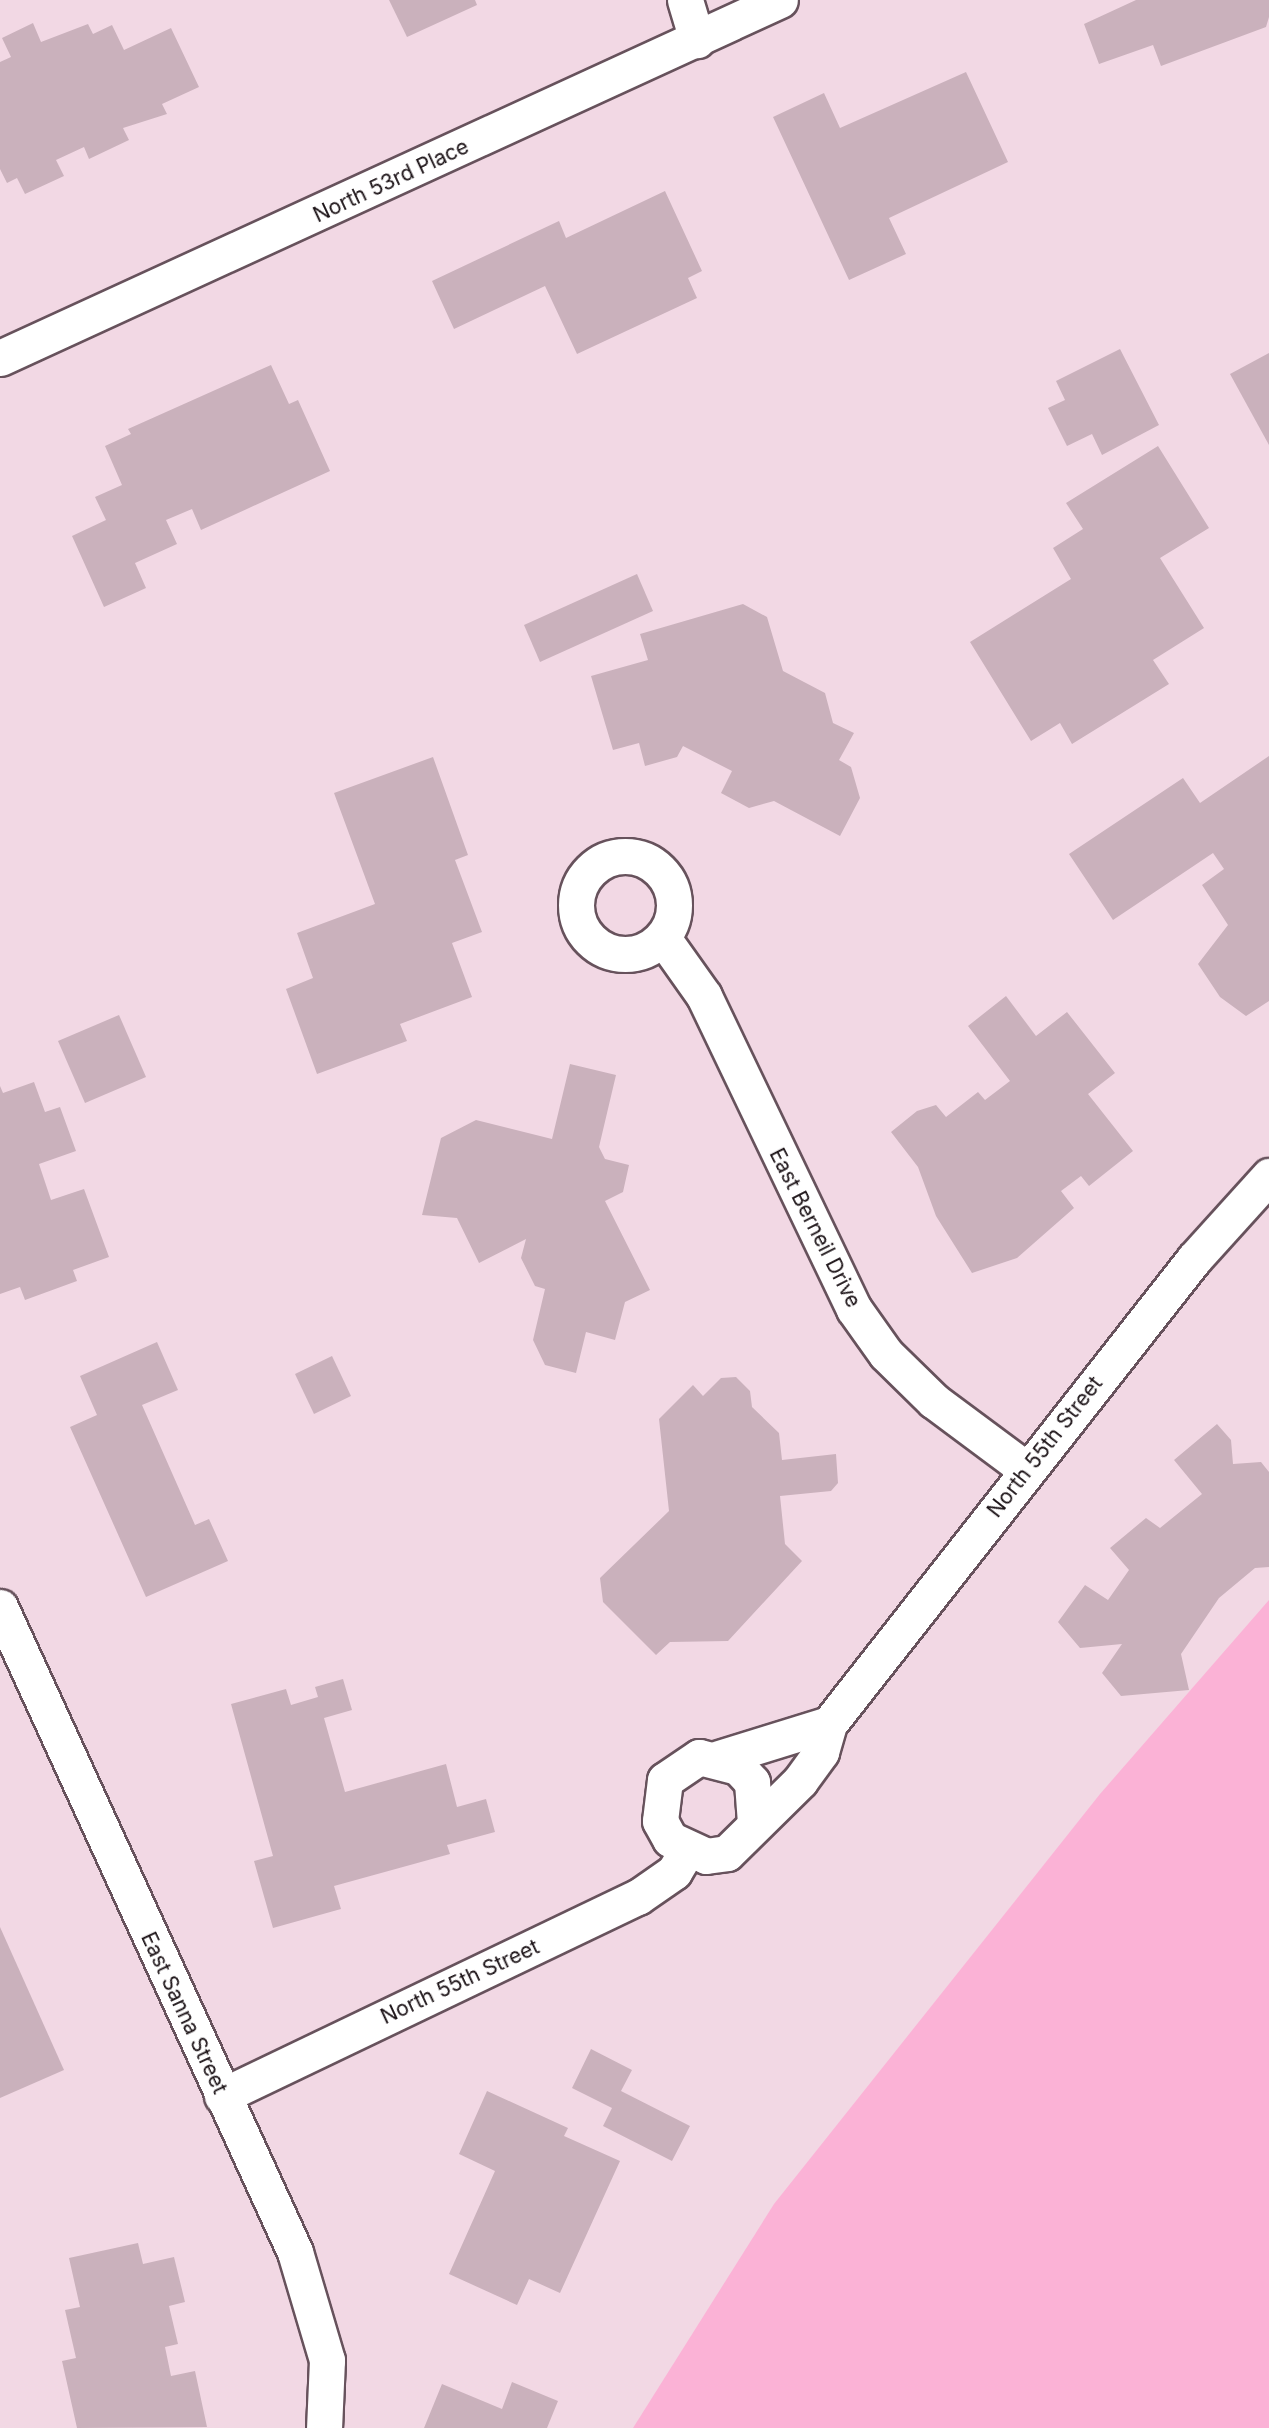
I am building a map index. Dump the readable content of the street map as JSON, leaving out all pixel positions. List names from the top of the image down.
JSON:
{
  "streets": {
    "street": [
      "North 53rd Place",
      "East Berneil Drive",
      "North 55th Street",
      "East Sanna Street"
    ]
  },
  "crossings": [
    ["East Berneil Drive", "North 55th Street"],
    ["North 55th Street", "East Sanna Street"]
  ]
}
